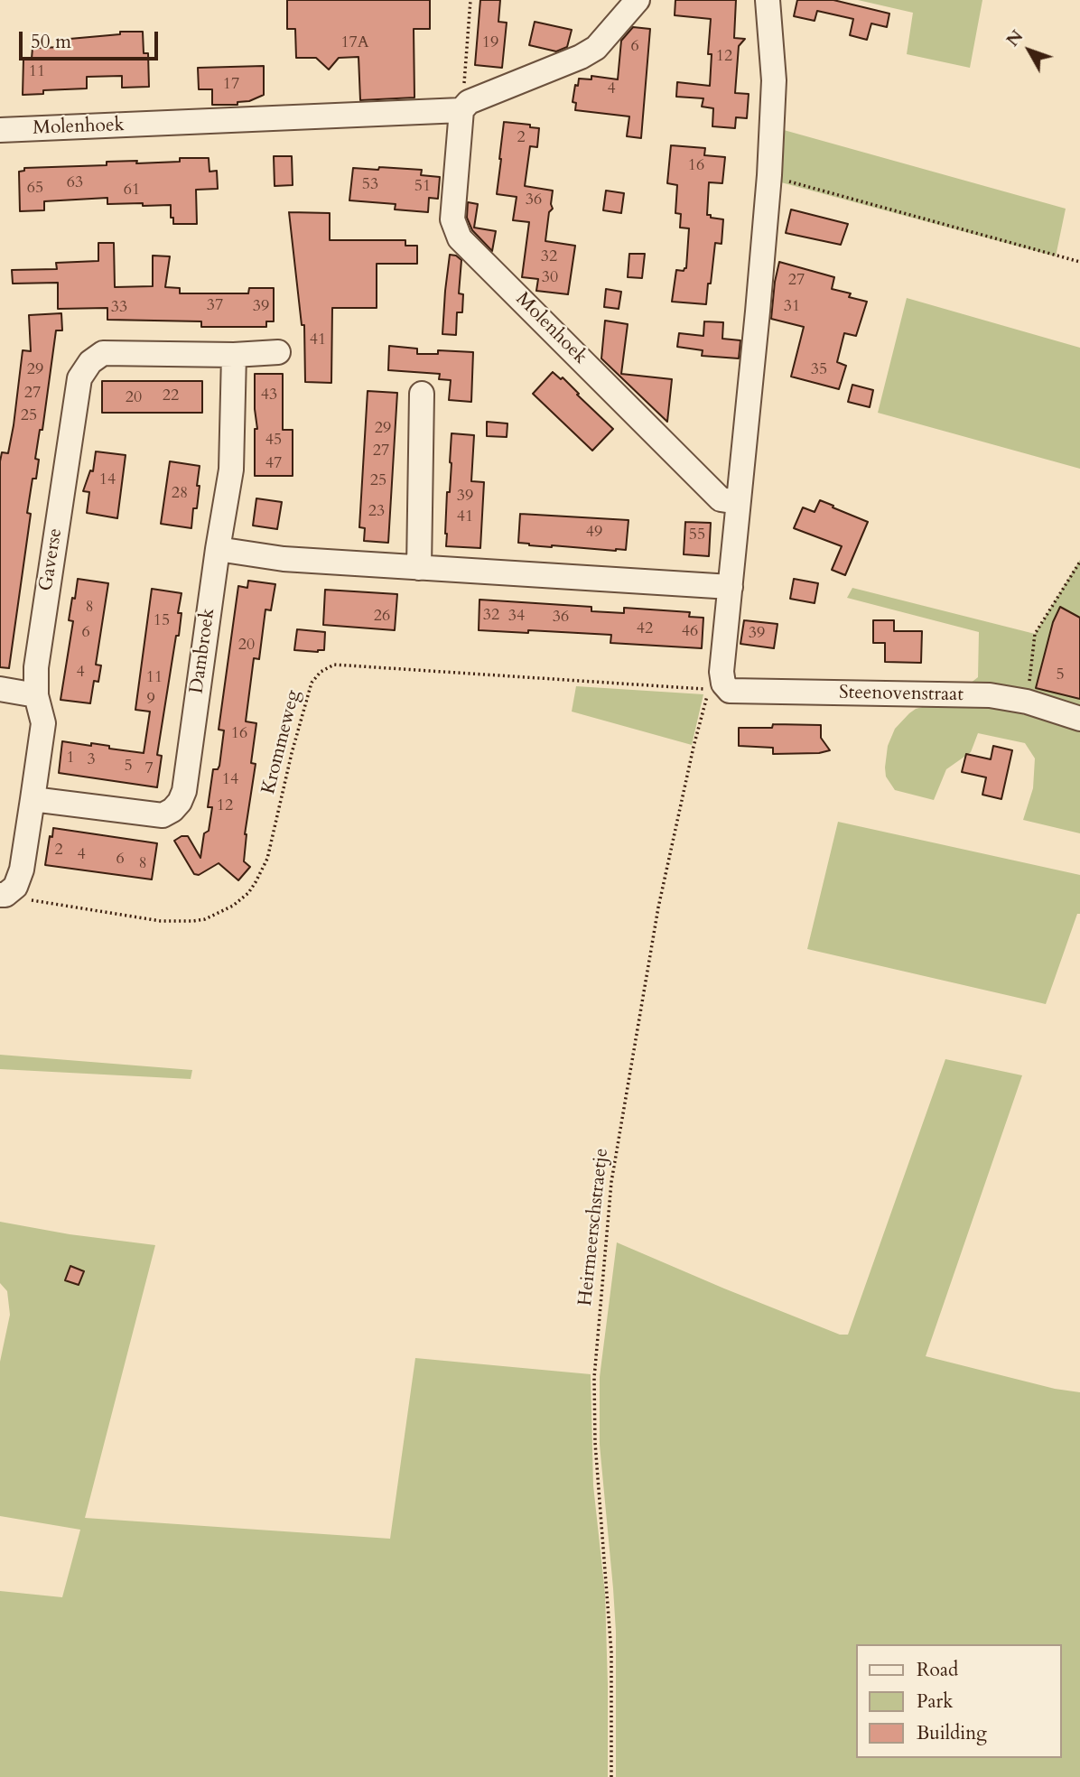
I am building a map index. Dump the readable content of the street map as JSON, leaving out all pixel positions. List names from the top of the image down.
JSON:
{
  "streets": {
    "street": [
      "Molenhoek",
      "Gaverse",
      "Dambroek",
      "Steenovenstraat"
    ],
    "path": ["Krommeweg", "Heirmeerschstraetje"]
  },
  "crossings": [
    ["Gaverse", "Dambroek"],
    ["Gaverse", "Krommeweg"],
    ["Steenovenstraat", "Krommeweg"],
    ["Steenovenstraat", "Heirmeerschstraetje"],
    ["Krommeweg", "Heirmeerschstraetje"]
  ],
  "house_numbers": [
    "17A",
    "19",
    "6",
    "12",
    "11",
    "17",
    "4",
    "2",
    "16",
    "63",
    "53",
    "51",
    "65",
    "61",
    "36",
    "32",
    "30",
    "27",
    "37",
    "39",
    "31",
    "33",
    "41",
    "29",
    "35",
    "27",
    "43",
    "22",
    "20",
    "25",
    "29",
    "45",
    "27",
    "47",
    "14",
    "25",
    "28",
    "39",
    "23",
    "41",
    "49",
    "55",
    "8",
    "32",
    "26",
    "34",
    "36",
    "15",
    "42",
    "46",
    "6",
    "39",
    "20",
    "4",
    "5",
    "11",
    "9",
    "16",
    "1",
    "3",
    "5",
    "7",
    "14",
    "12",
    "2",
    "4",
    "6",
    "8"
  ],
  "legend": ["Road", "Park", "Building"],
  "scale_bar": "50 m",
  "north": "top left"
}
